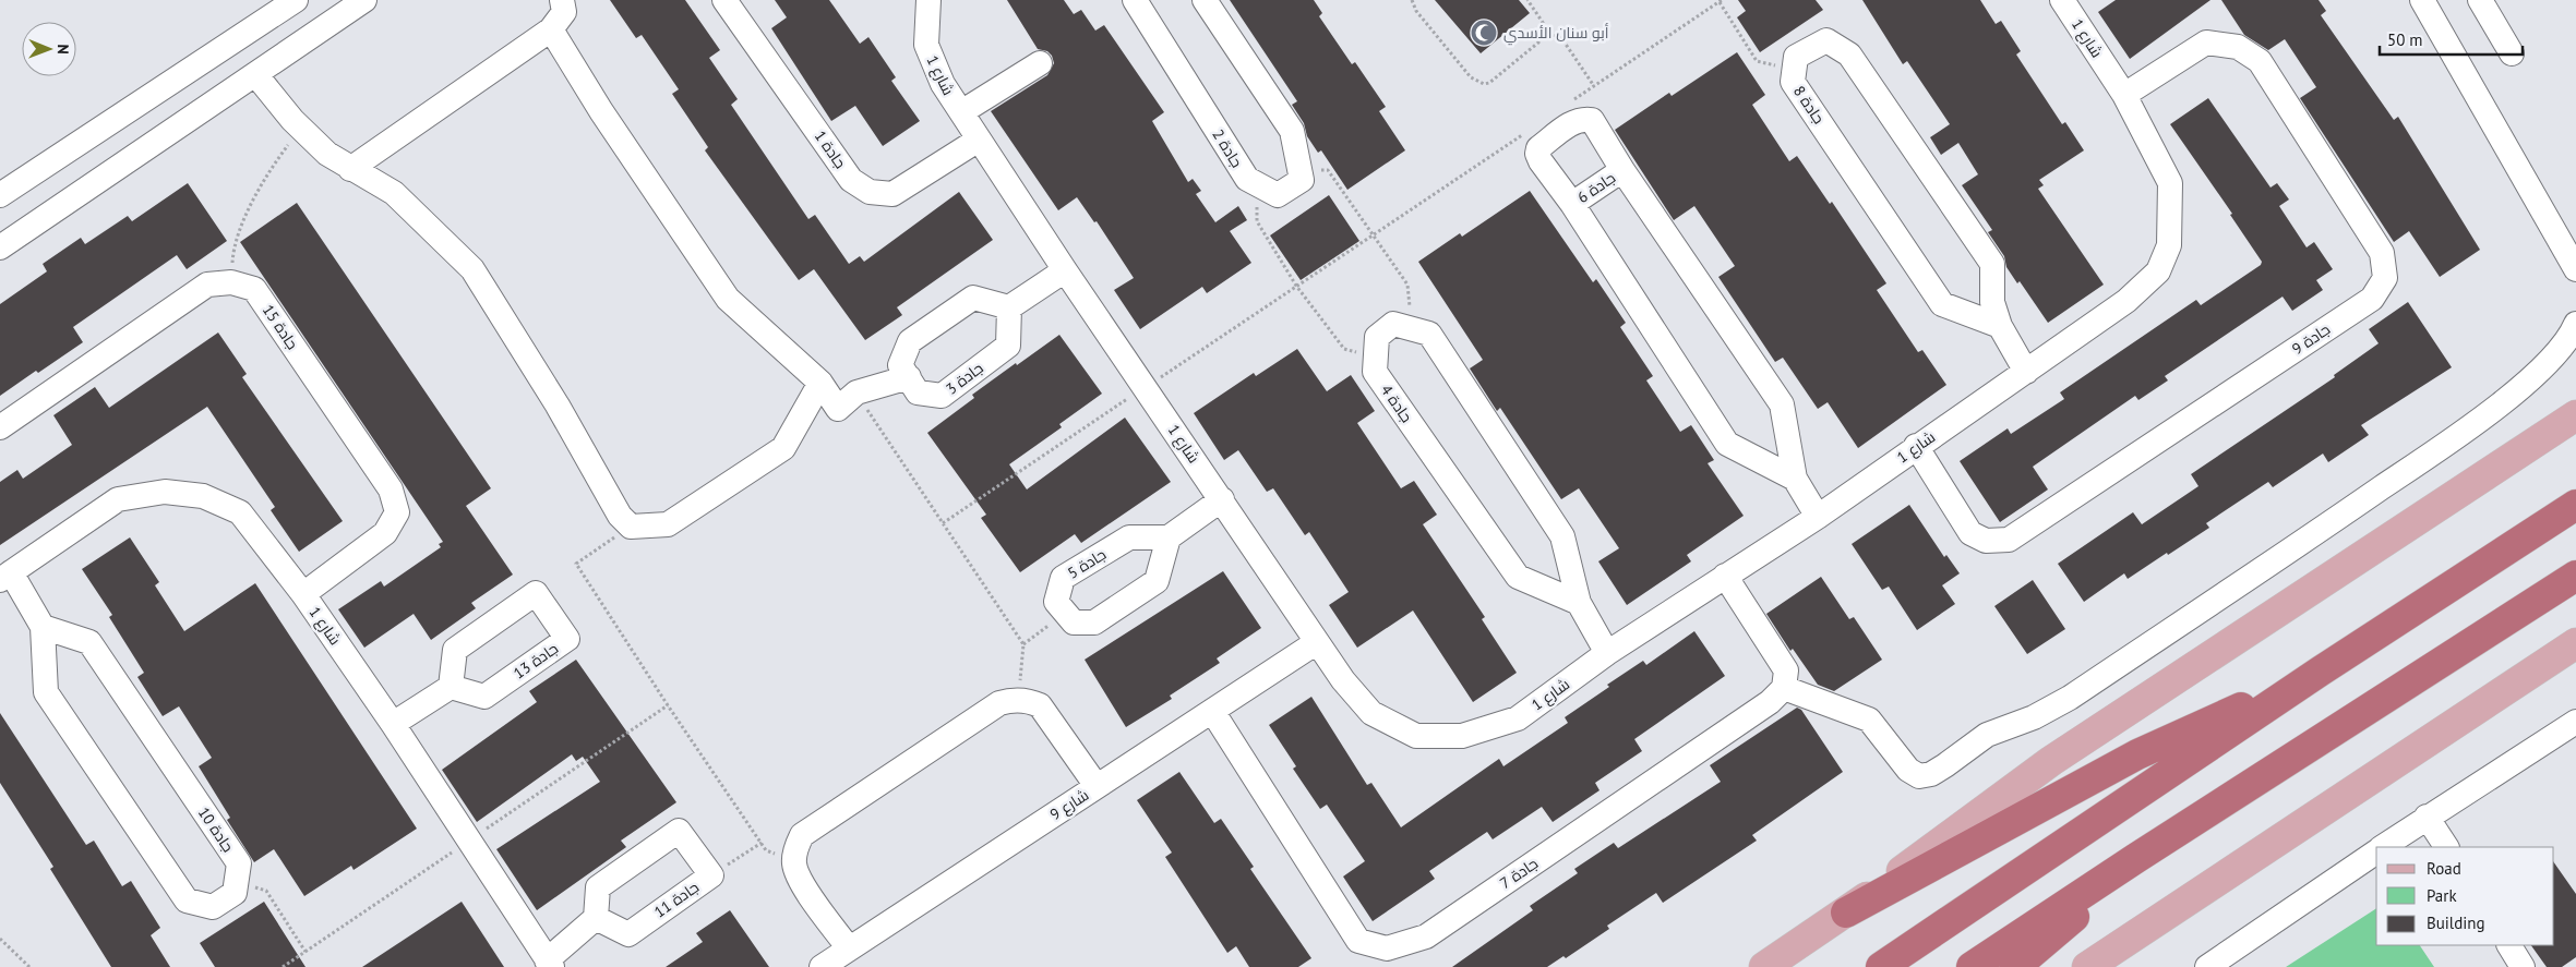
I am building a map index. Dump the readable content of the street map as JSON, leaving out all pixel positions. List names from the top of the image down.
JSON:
{
  "streets": {
    "street": [
      "شارع 1",
      "جادة 8",
      "جادة 2",
      "جادة 1",
      "جادة 6",
      "جادة 15",
      "جادة 9",
      "جادة 3",
      "جادة 4",
      "جادة 5",
      "جادة 13",
      "شارع 9",
      "جادة 10",
      "جادة 7",
      "جادة 11"
    ]
  },
  "crossings": [
    ["شارع 1", "جادة 8"],
    ["شارع 1", "جادة 1"],
    ["شارع 1", "جادة 6"],
    ["شارع 1", "جادة 15"],
    ["شارع 1", "جادة 9"],
    ["شارع 1", "شارع 9"],
    ["شارع 9", "جادة 7"]
  ],
  "places": {
    "mosque": ["أبو سنان الأسدي"]
  },
  "legend": ["Road", "Park", "Building"],
  "scale_bar": "50 m",
  "north": "right"
}
